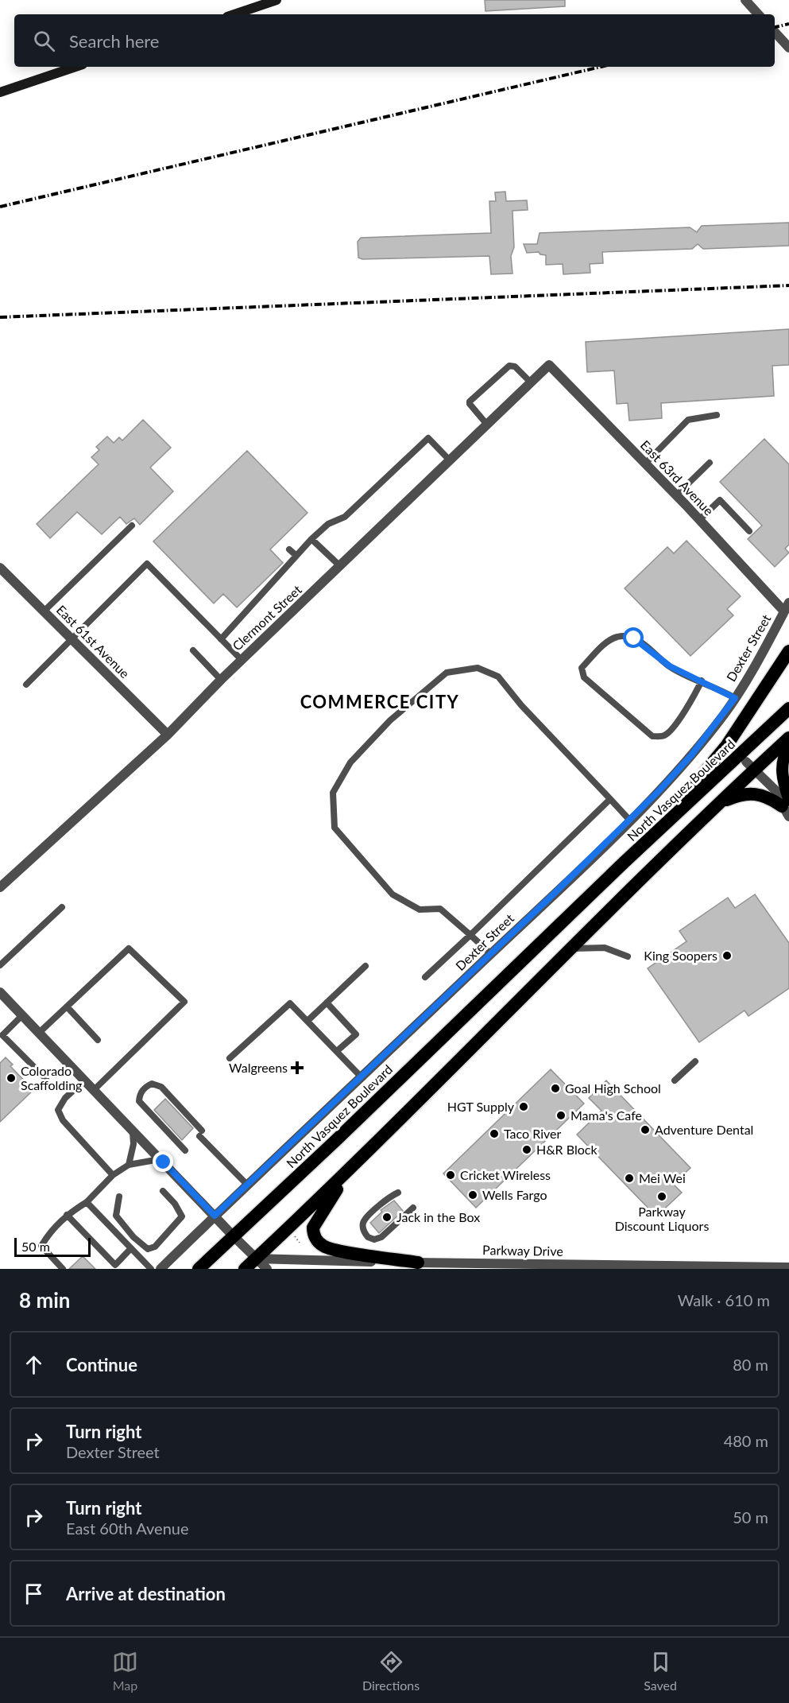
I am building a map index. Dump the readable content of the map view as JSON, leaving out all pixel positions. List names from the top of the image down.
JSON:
{
  "streets": {
    "highway": ["North Vasquez Boulevard"],
    "street": [
      "East 63rd Avenue",
      "Clermont Street",
      "East 61st Avenue",
      "Dexter Street",
      "Parkway Drive"
    ]
  },
  "crossings": [
    ["East 63rd Avenue", "Clermont Street"],
    ["East 63rd Avenue", "Dexter Street"],
    ["Clermont Street", "East 61st Avenue"]
  ],
  "districts": ["COMMERCE CITY"],
  "places": {
    "other": [
      "King Soopers",
      "Colorado Scaffolding",
      "Goal High School",
      "HGT Supply",
      "Mama's Cafe",
      "Adventure Dental",
      "Taco River",
      "H&R Block",
      "Cricket Wireless",
      "Mei Wei",
      "Wells Fargo",
      "Parkway Discount Liquors",
      "Jack in the Box"
    ],
    "health": ["Walgreens"]
  },
  "scale_bar": "50 m",
  "page": {
    "search": "Search here",
    "scale": "50 m",
    "heading": ["8 min", "Walk · 610 m"],
    "list": [
      ["Continue", "80 m"],
      ["Turn right", "Dexter Street", "480 m"],
      ["Turn right", "East 60th Avenue", "50 m"],
      "Arrive at destination"
    ],
    "nav": ["Map", "Directions", "Saved"]
  }
}
